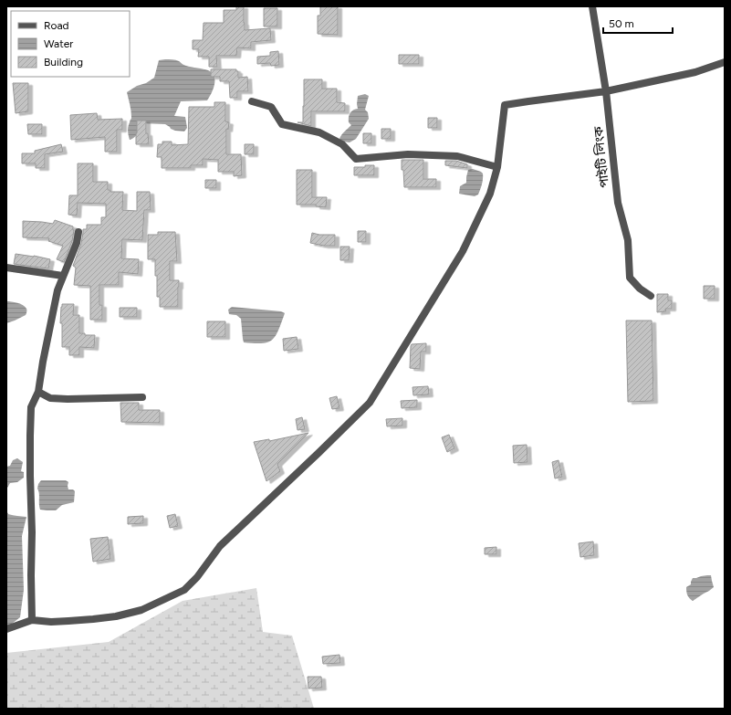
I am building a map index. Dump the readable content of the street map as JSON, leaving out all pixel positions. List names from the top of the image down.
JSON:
{
  "streets": {
    "street": ["পাইটি লিংক"]
  },
  "legend": ["Road", "Water", "Building"],
  "scale_bar": "50 m"
}
